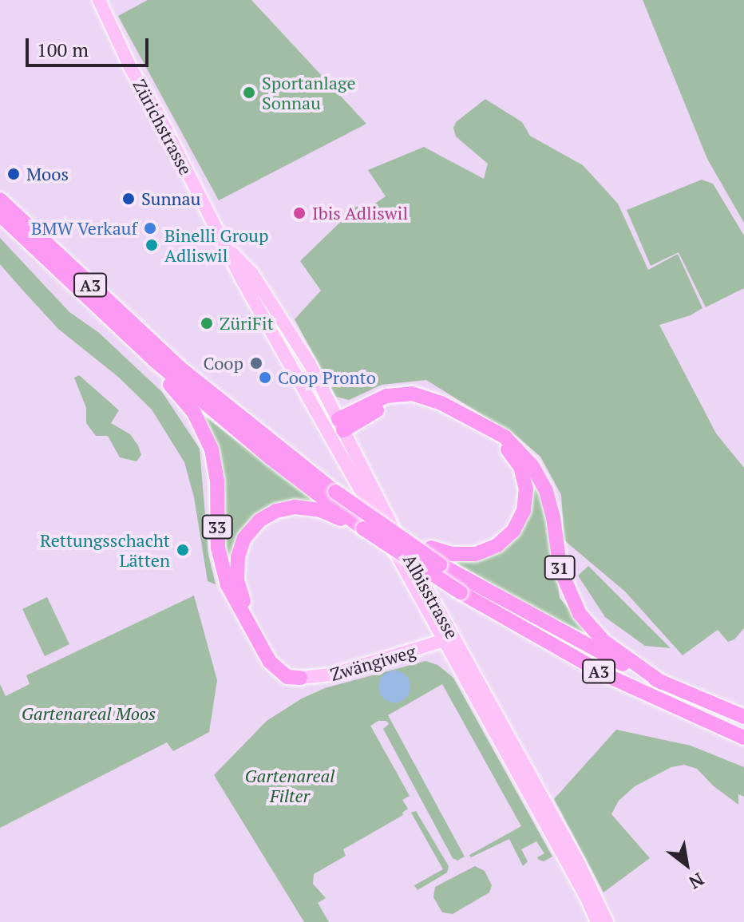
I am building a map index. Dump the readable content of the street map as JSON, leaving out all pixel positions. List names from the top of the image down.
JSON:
{
  "streets": {
    "highway": ["A3", "33", "31"],
    "main road": ["Zürichstrasse", "Albisstrasse", "Zwängiweg"]
  },
  "crossings": [
    ["Zürichstrasse", "Albisstrasse"],
    ["A3", "33"],
    ["A3", "31"],
    ["33", "Zwängiweg"],
    ["31", "Albisstrasse"],
    ["Albisstrasse", "Zwängiweg"]
  ],
  "parks": ["Gartenareal Moos", "Gartenareal Filter"],
  "places": [
    "Sportanlage Sonnau",
    "Moos",
    "Sunnau",
    "Ibis Adliswil",
    "BMW Verkauf",
    "Binelli Group Adliswil",
    "ZüriFit",
    "Coop",
    "Coop Pronto",
    "Rettungsschacht Lätten"
  ],
  "scale_bar": "100 m",
  "north": "bottom right"
}
